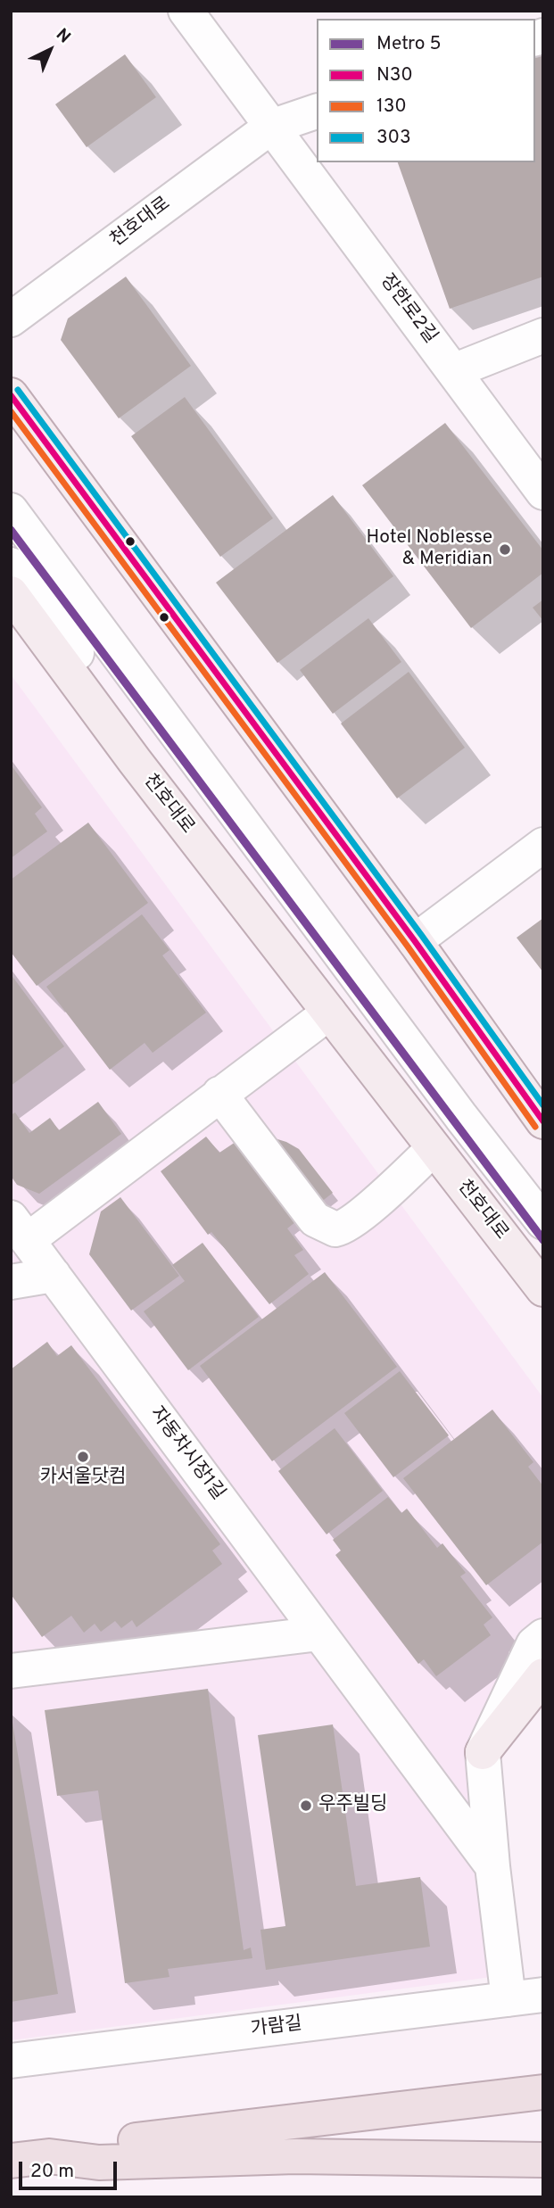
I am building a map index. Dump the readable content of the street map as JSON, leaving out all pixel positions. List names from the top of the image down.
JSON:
{
  "streets": {
    "main road": ["천호대로"],
    "street": ["장한로2길", "자동차시장1길", "가람길"]
  },
  "crossings": [
    ["천호대로", "장한로2길"]
  ],
  "places": ["Hotel Noblesse & Meridian", "카서울닷컴", "우주빌딩"],
  "lines": [
    "transit line 303",
    "transit line N30",
    "transit line 130",
    "metro line 5"
  ],
  "legend": [
    "Metro 5",
    "N30",
    "130",
    "303"
  ],
  "scale_bar": "20 m",
  "north": "top right"
}
